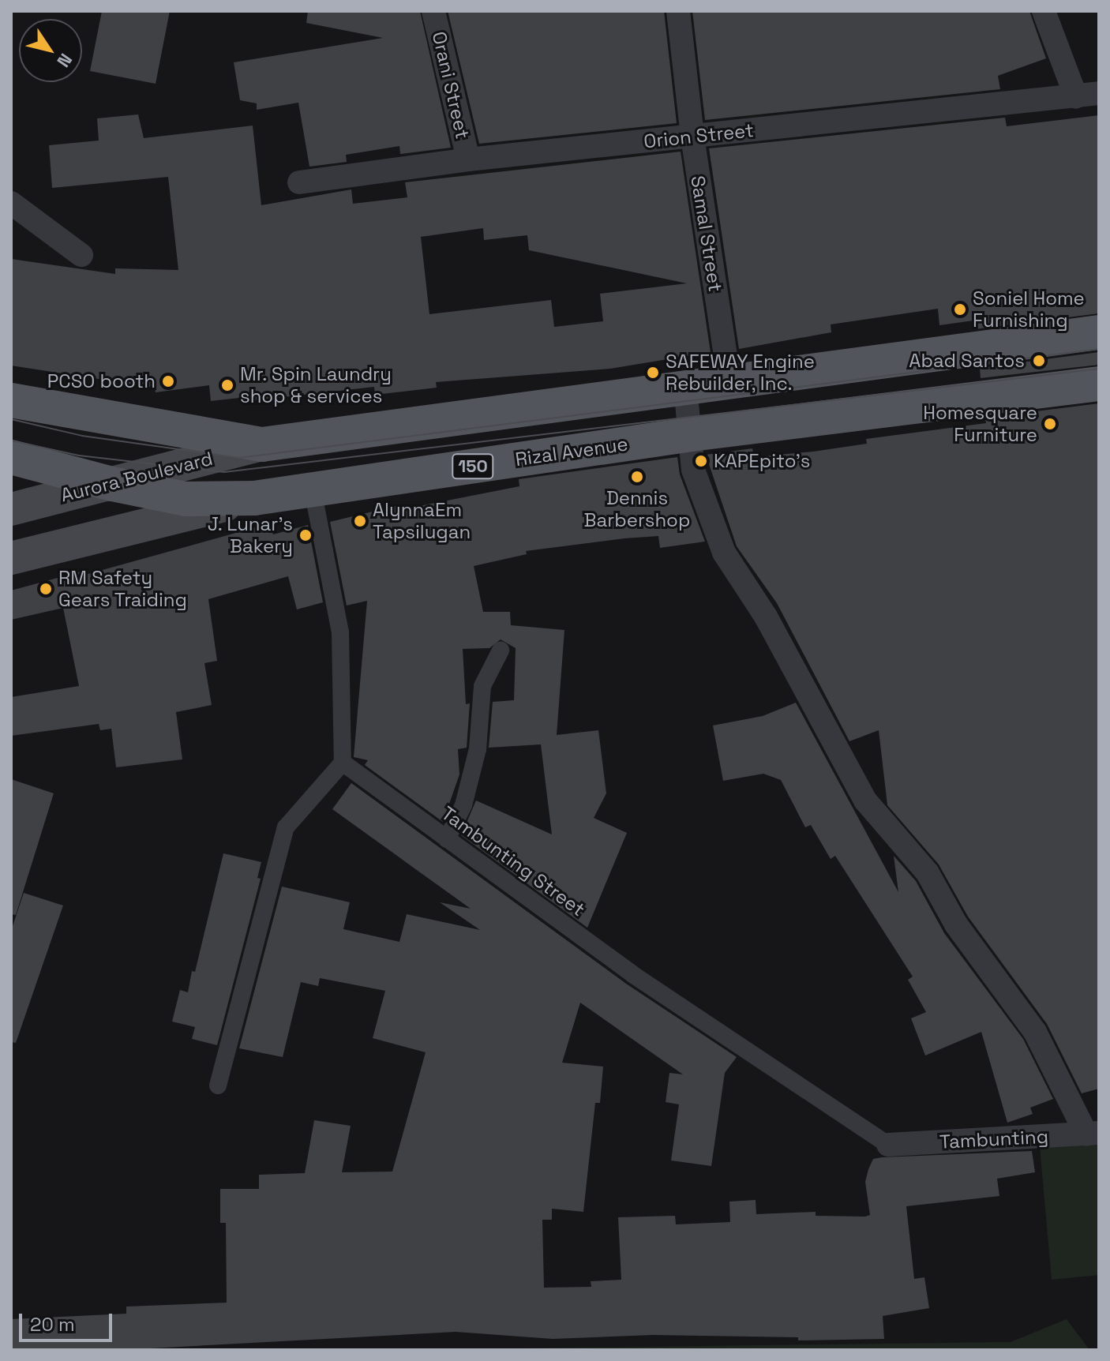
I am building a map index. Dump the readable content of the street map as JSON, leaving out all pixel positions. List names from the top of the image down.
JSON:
{
  "streets": {
    "main road": ["Rizal Avenue", "150", "Aurora Boulevard"],
    "street": [
      "Orani Street",
      "Orion Street",
      "Samal Street",
      "Tambunting Street",
      "Tambunting"
    ]
  },
  "crossings": [
    ["Orani Street", "Orion Street"],
    ["Orion Street", "Samal Street"],
    ["Rizal Avenue", "Aurora Boulevard"],
    ["Tambunting Street", "Tambunting"]
  ],
  "places": [
    "Soniel Home Furnishing",
    "Abad Santos",
    "SAFEWAY Engine Rebuilder, Inc.",
    "PCSO booth",
    "Mr. Spin Laundry shop & services",
    "Homesquare Furniture",
    "KAPEpito's",
    "Dennis Barbershop",
    "AlynnaEm Tapsilugan",
    "J. Lunar's Bakery",
    "RM Safety Gears Traiding"
  ],
  "scale_bar": "20 m",
  "north": "bottom right"
}
